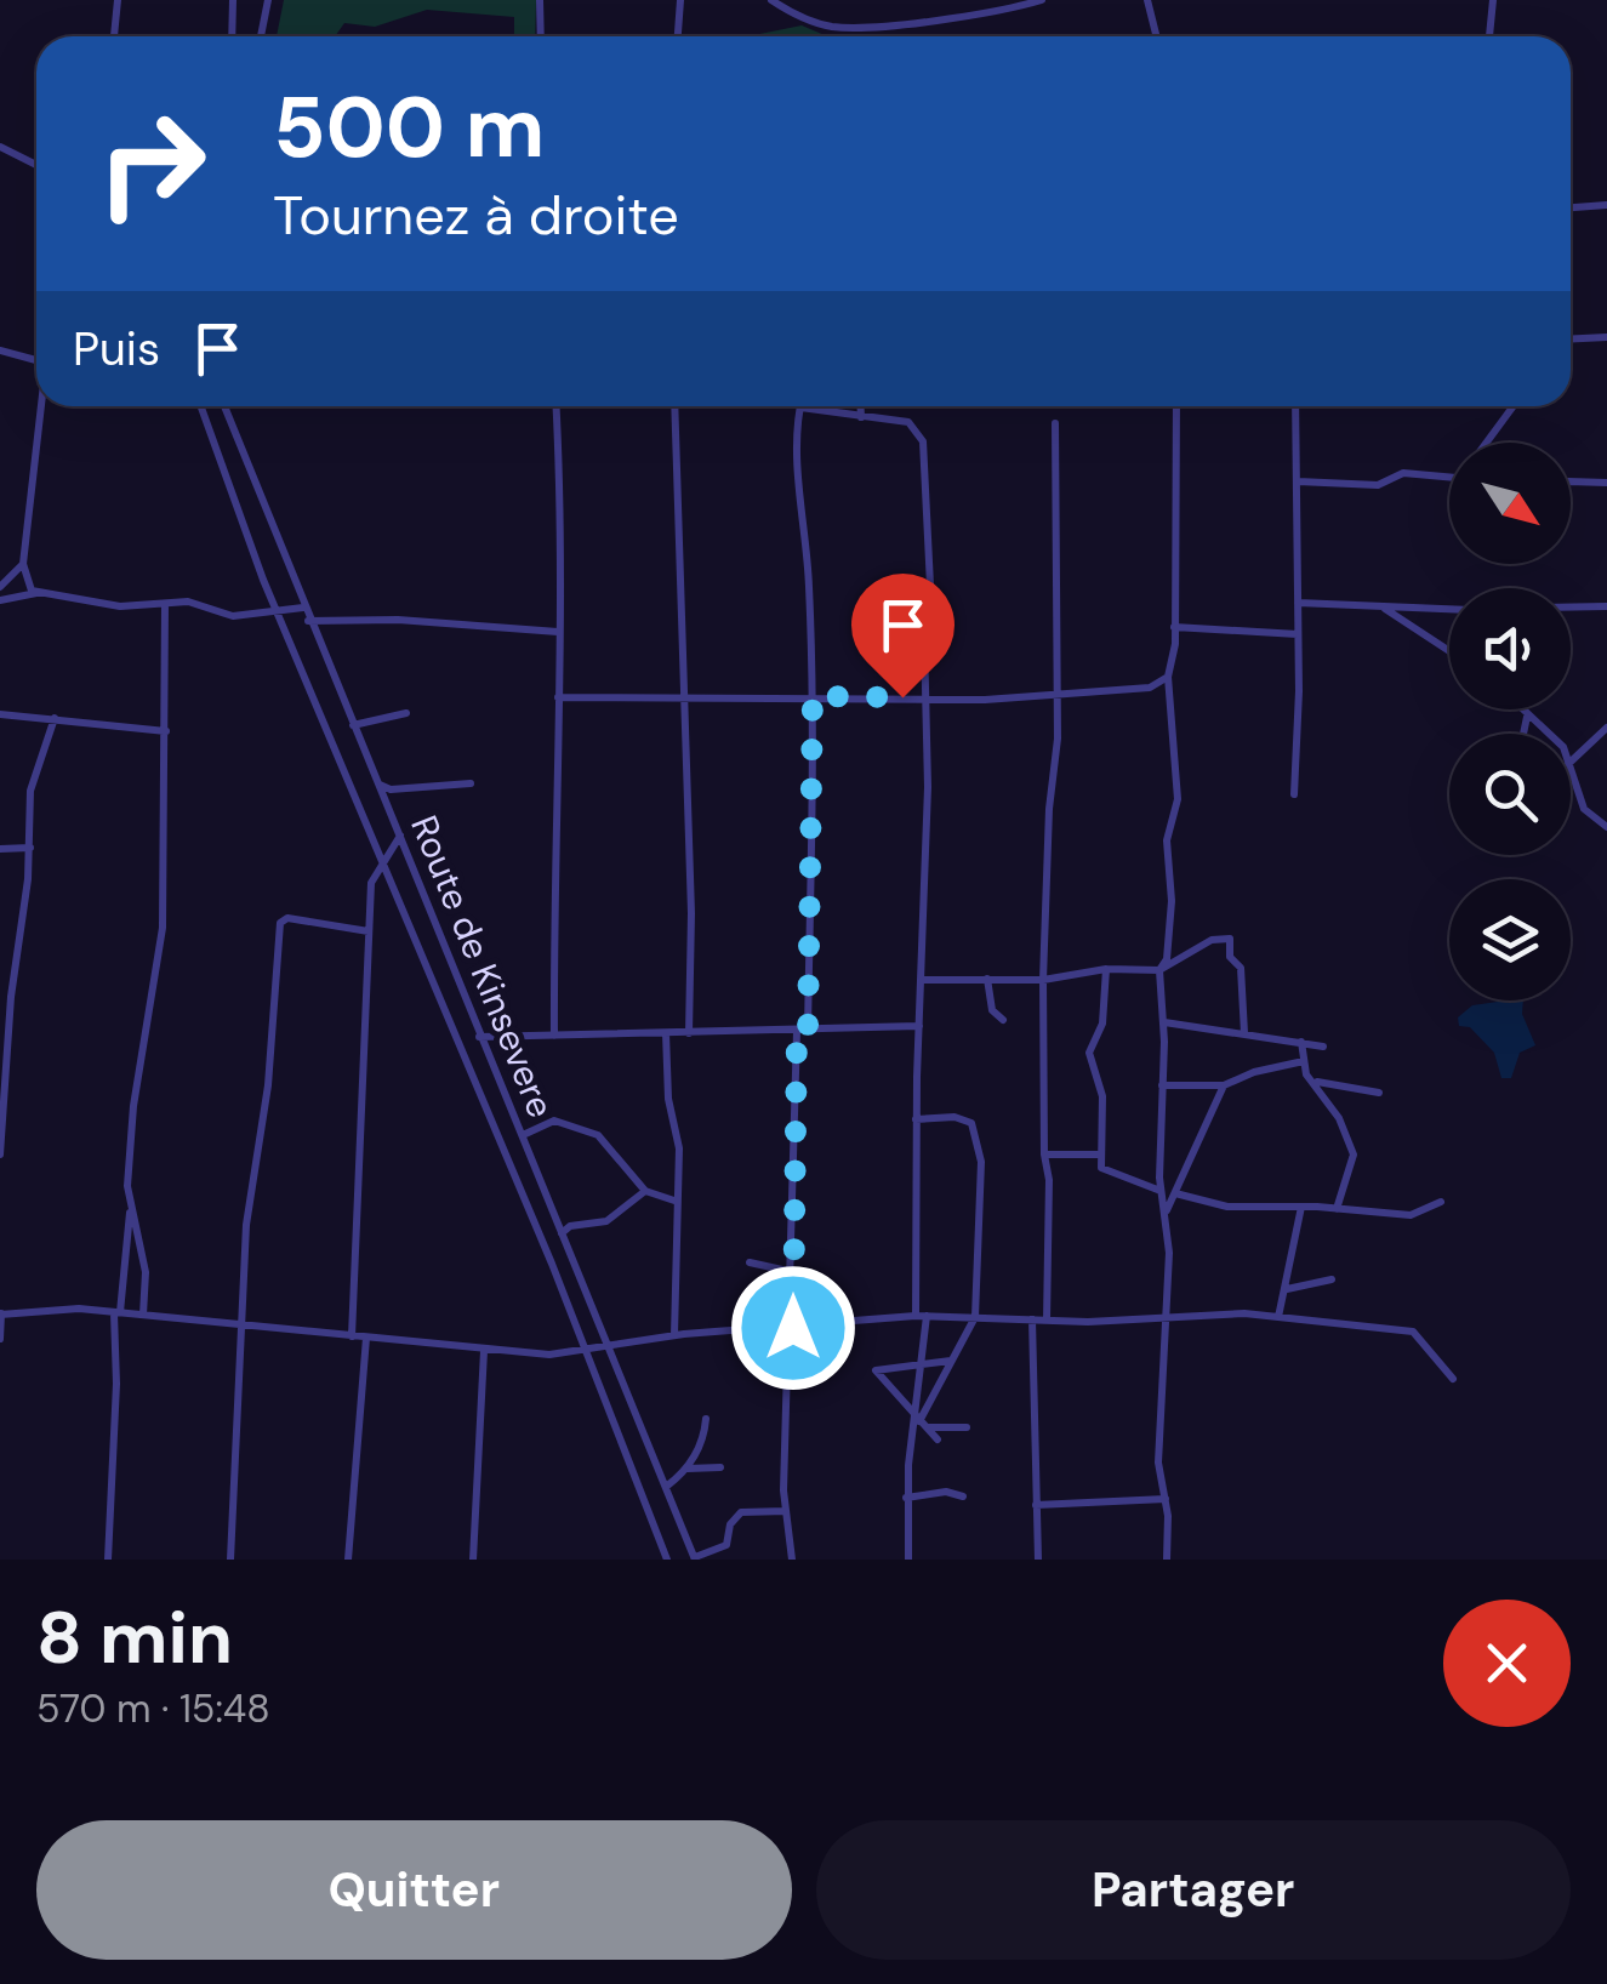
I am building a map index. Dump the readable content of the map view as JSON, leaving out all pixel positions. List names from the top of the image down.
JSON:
{
  "streets": {
    "street": ["Route de Kinsevere"]
  },
  "north": "bottom right",
  "page": {
    "turn": ["500 m", "Tournez à droite"],
    "then": "Puis",
    "heading": ["8 min", "570 m · 15:48"],
    "buttons": ["Quitter", "Partager"]
  }
}
